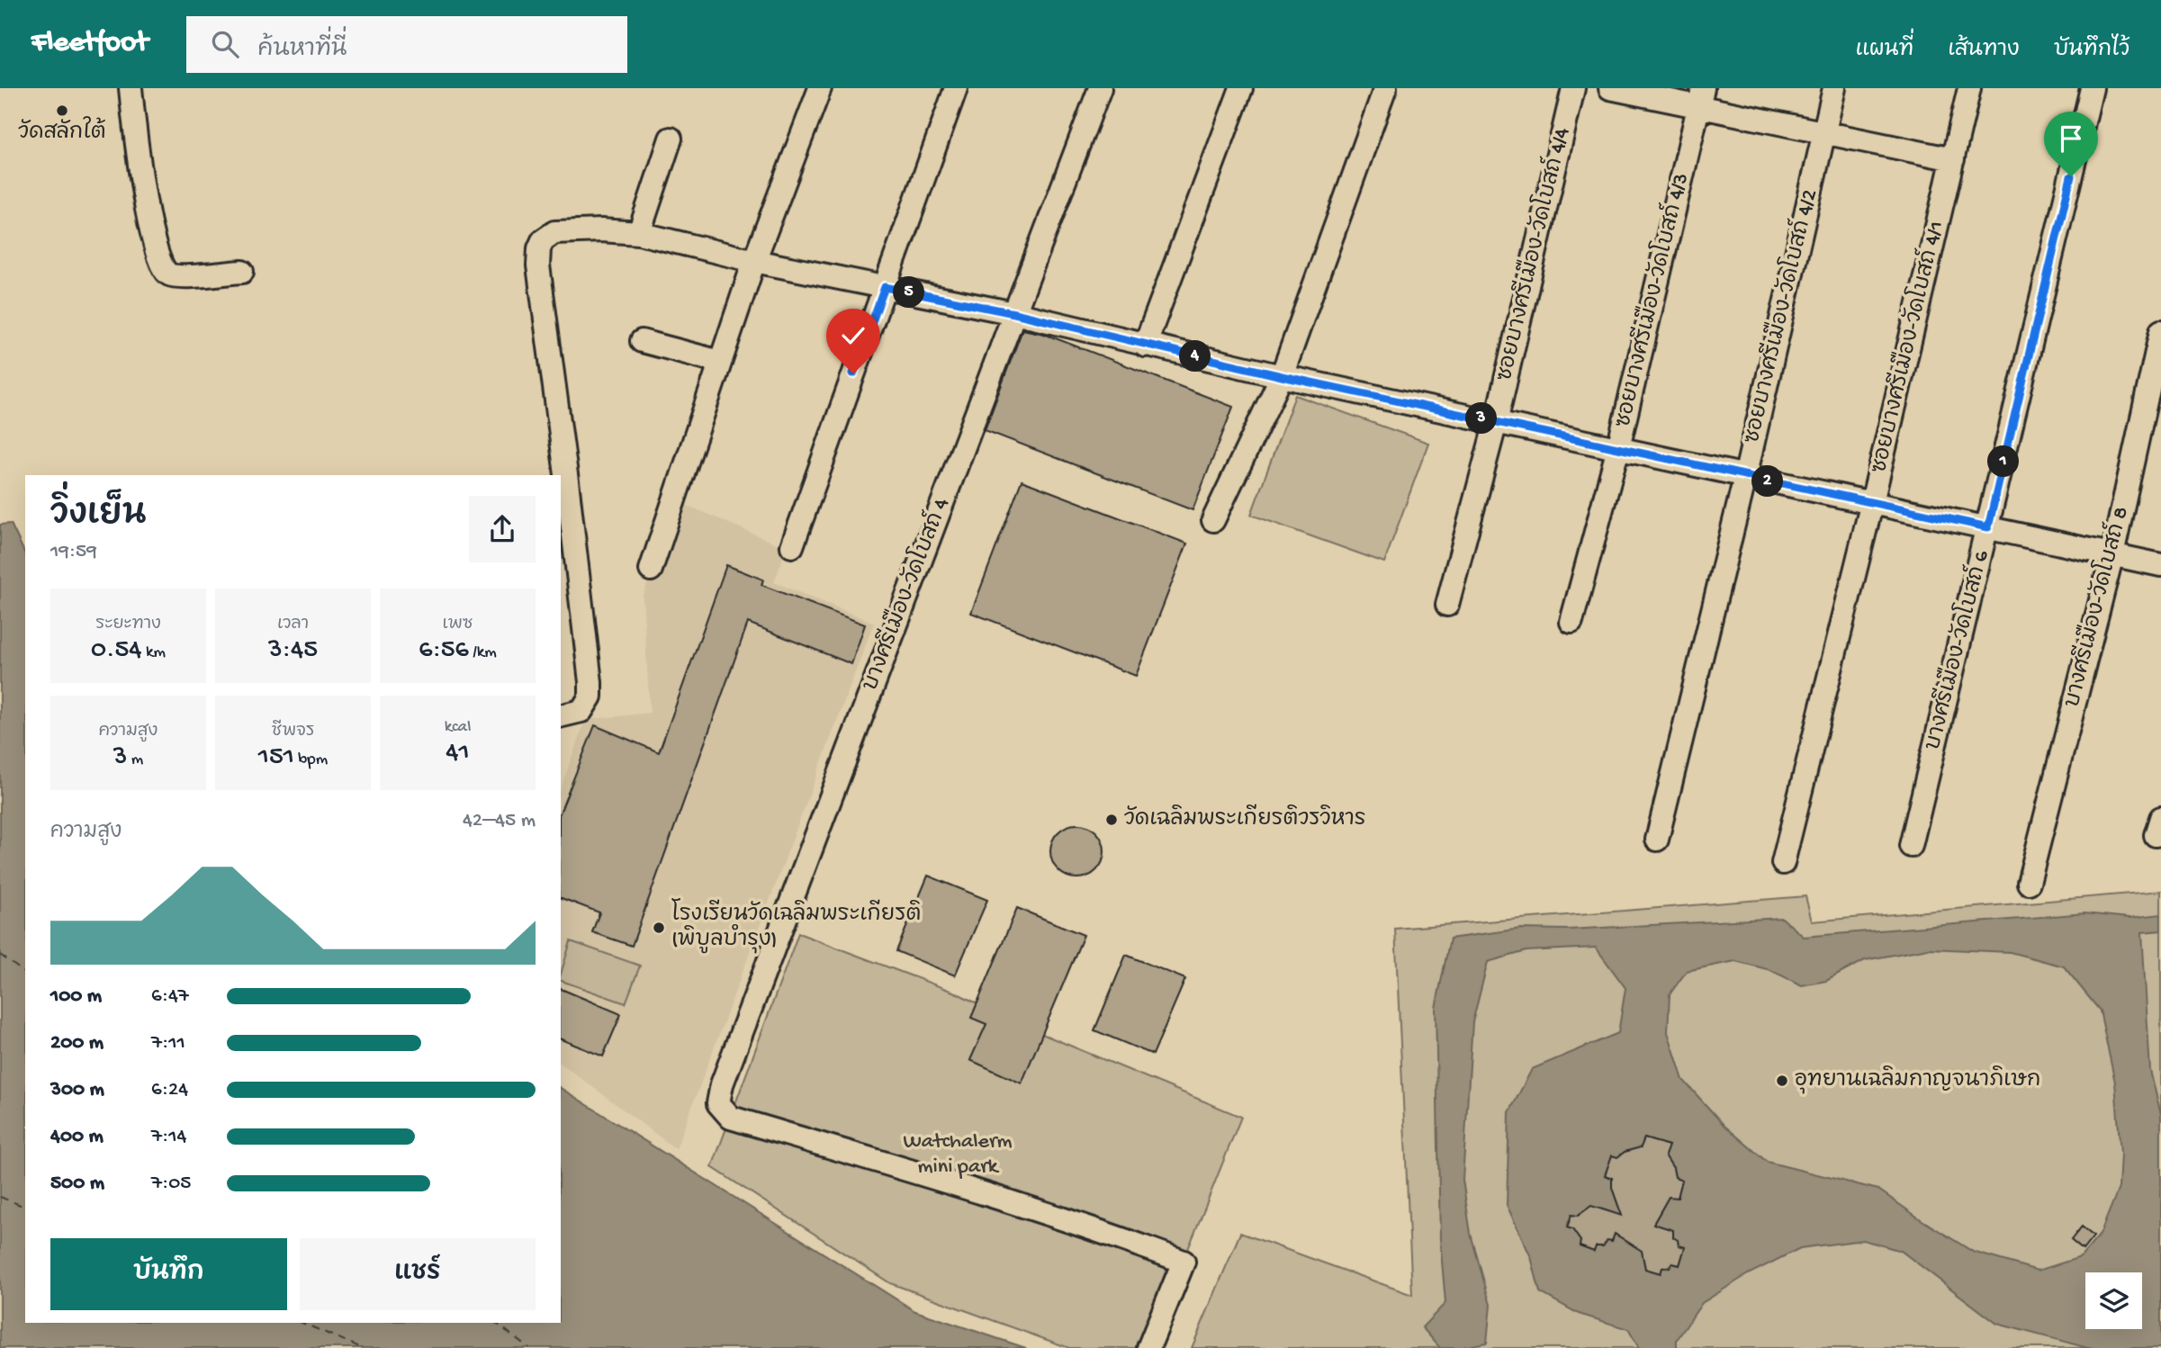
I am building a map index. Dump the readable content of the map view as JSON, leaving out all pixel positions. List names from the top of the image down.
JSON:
{
  "streets": {
    "street": [
      "ซอยบางศรีเมือง-วัดโบสถ์ 4/4",
      "ซอยบางศรีเมือง-วัดโบสถ์ 4/3",
      "ซอยบางศรีเมือง-วัดโบสถ์ 4/2",
      "ซอยบางศรีเมือง-วัดโบสถ์ 4/1",
      "บางศรีเมือง-วัดโบสถ์ 4",
      "บางศรีเมือง-วัดโบสถ์ 8",
      "บางศรีเมือง-วัดโบสถ์ 6"
    ]
  },
  "parks": ["Watchalerm mini park"],
  "places": [
    "วัดสลักใต้",
    "วัดเฉลิมพระเกียรติวรวิหาร",
    "โรงเรียนวัดเฉลิมพระเกียรติ (พิบูลบำรุง)",
    "อุทยานเฉลิมกาญจนาภิเษก"
  ],
  "page": {
    "header": "Fleetfoot",
    "search": "ค้นหาที่นี่",
    "nav": ["แผนที่", "เส้นทาง", "บันทึกไว้"],
    "pins": [
      "5",
      "4",
      "3",
      "1",
      "2"
    ],
    "heading": ["วิ่งเย็น", "19:59"],
    "stats": [
      ["ระยะทาง", "0.54 km"],
      ["เวลา", "3:45"],
      ["เพซ", "6:56 /km"],
      ["ความสูง", "3 m"],
      ["ชีพจร", "151 bpm"],
      ["kcal", "41"]
    ],
    "chart": ["ความสูง", "42–45 m"],
    "list": [
      {
        "name": "100 m",
        "note": "6:47"
      },
      {
        "name": "200 m",
        "note": "7:11"
      },
      {
        "name": "300 m",
        "note": "6:24"
      },
      {
        "name": "400 m",
        "note": "7:14"
      },
      {
        "name": "500 m",
        "note": "7:05"
      }
    ],
    "buttons": ["บันทึก", "แชร์"]
  }
}
